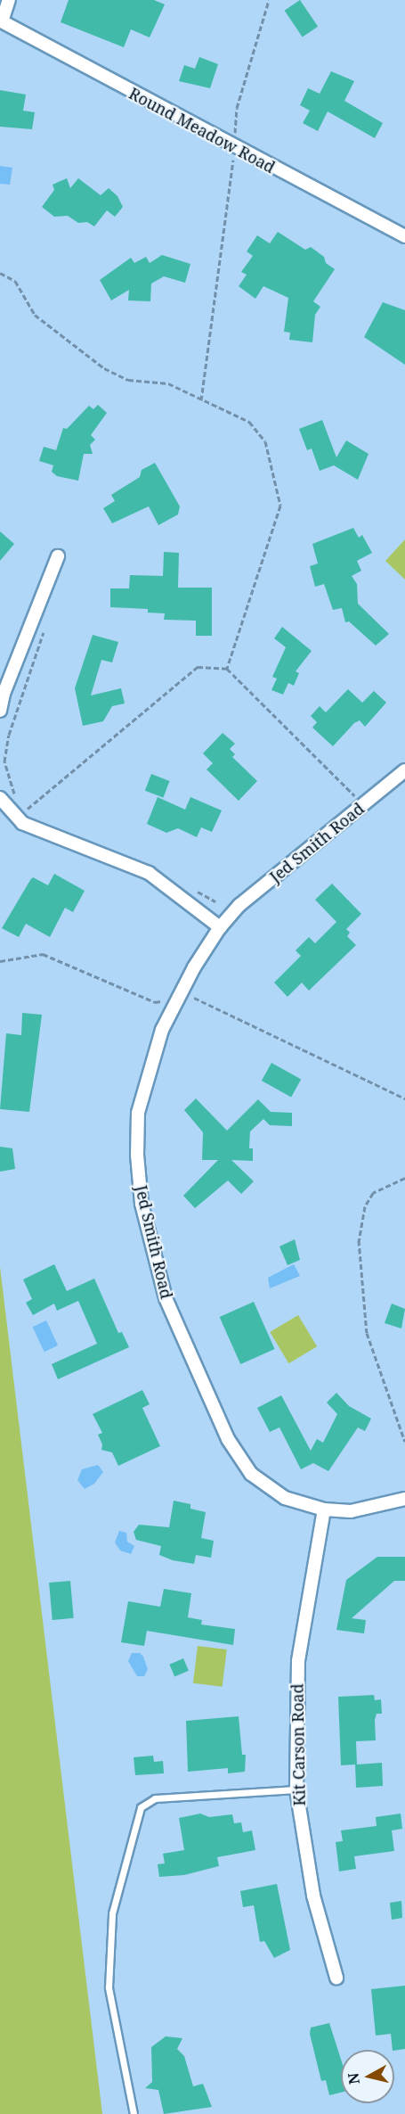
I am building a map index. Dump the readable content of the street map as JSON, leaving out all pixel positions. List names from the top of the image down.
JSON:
{
  "streets": {
    "street": ["Round Meadow Road", "Jed Smith Road", "Kit Carson Road"]
  },
  "crossings": [
    ["Jed Smith Road", "Kit Carson Road"]
  ],
  "north": "left"
}
